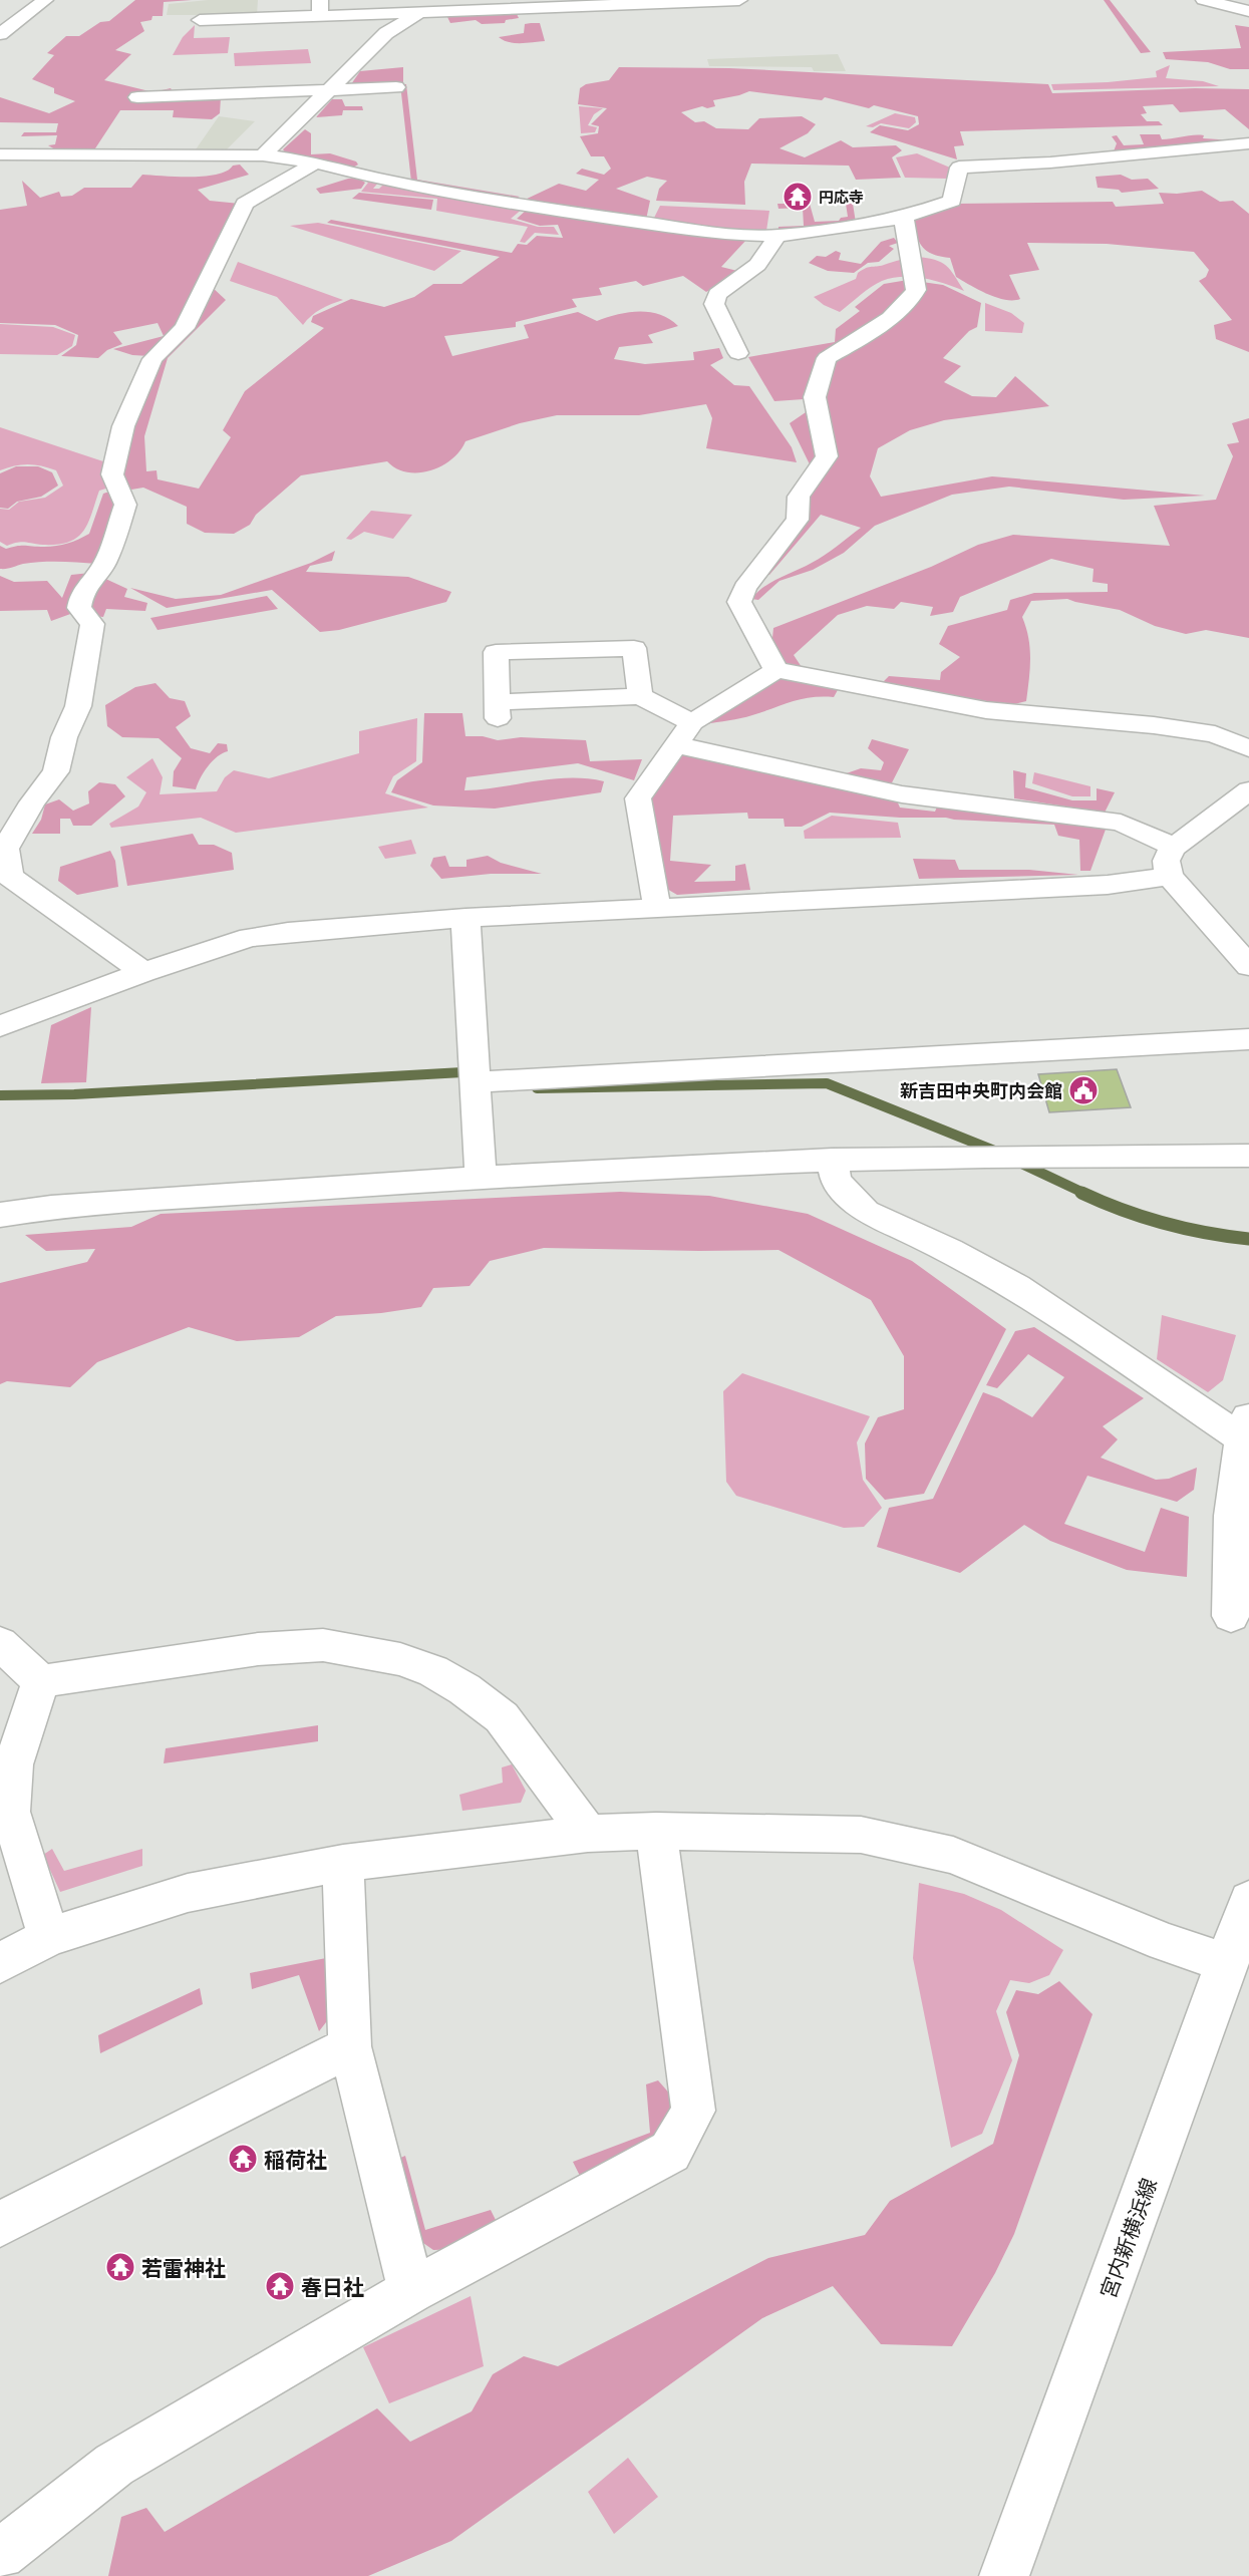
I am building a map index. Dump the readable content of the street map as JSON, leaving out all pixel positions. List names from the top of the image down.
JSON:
{
  "streets": {
    "street": ["宮内新横浜線"]
  },
  "places": {
    "temple": [
      "円応寺",
      "稲荷社",
      "若雷神社",
      "春日社"
    ],
    "public building": ["新吉田中央町内会館"]
  }
}
